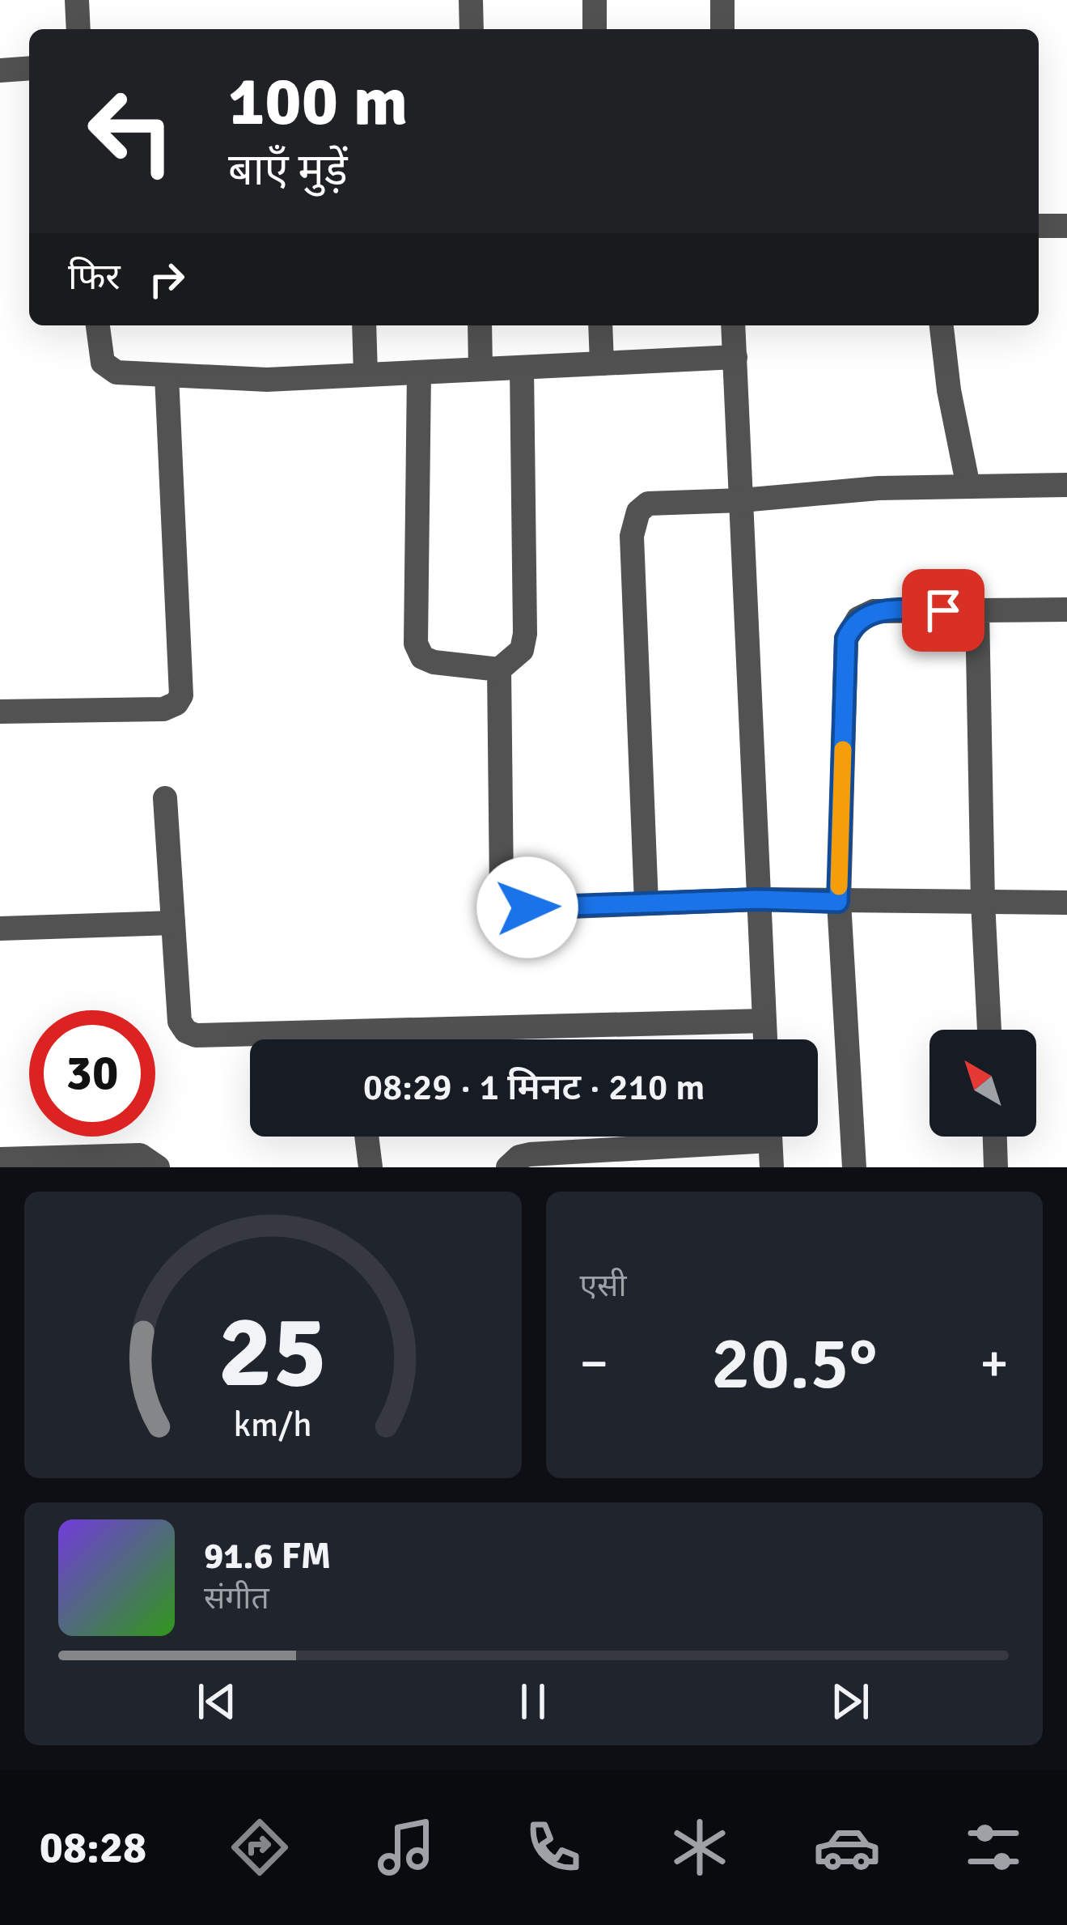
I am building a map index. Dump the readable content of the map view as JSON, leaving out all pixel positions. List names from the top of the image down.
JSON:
{
  "north": "top left",
  "page": {
    "turn": ["100 m", "बाएँ मुड़ें"],
    "then": "फिर",
    "limit": "30",
    "trip": "08:29 · 1 मिनट · 210 m",
    "tile": "एसी",
    "heat": ["−", "20.5°", "+"],
    "song": ["91.6 FM", "संगीत"],
    "tabs": "08:28",
    "gauge": ["25", "km/h"]
  }
}
